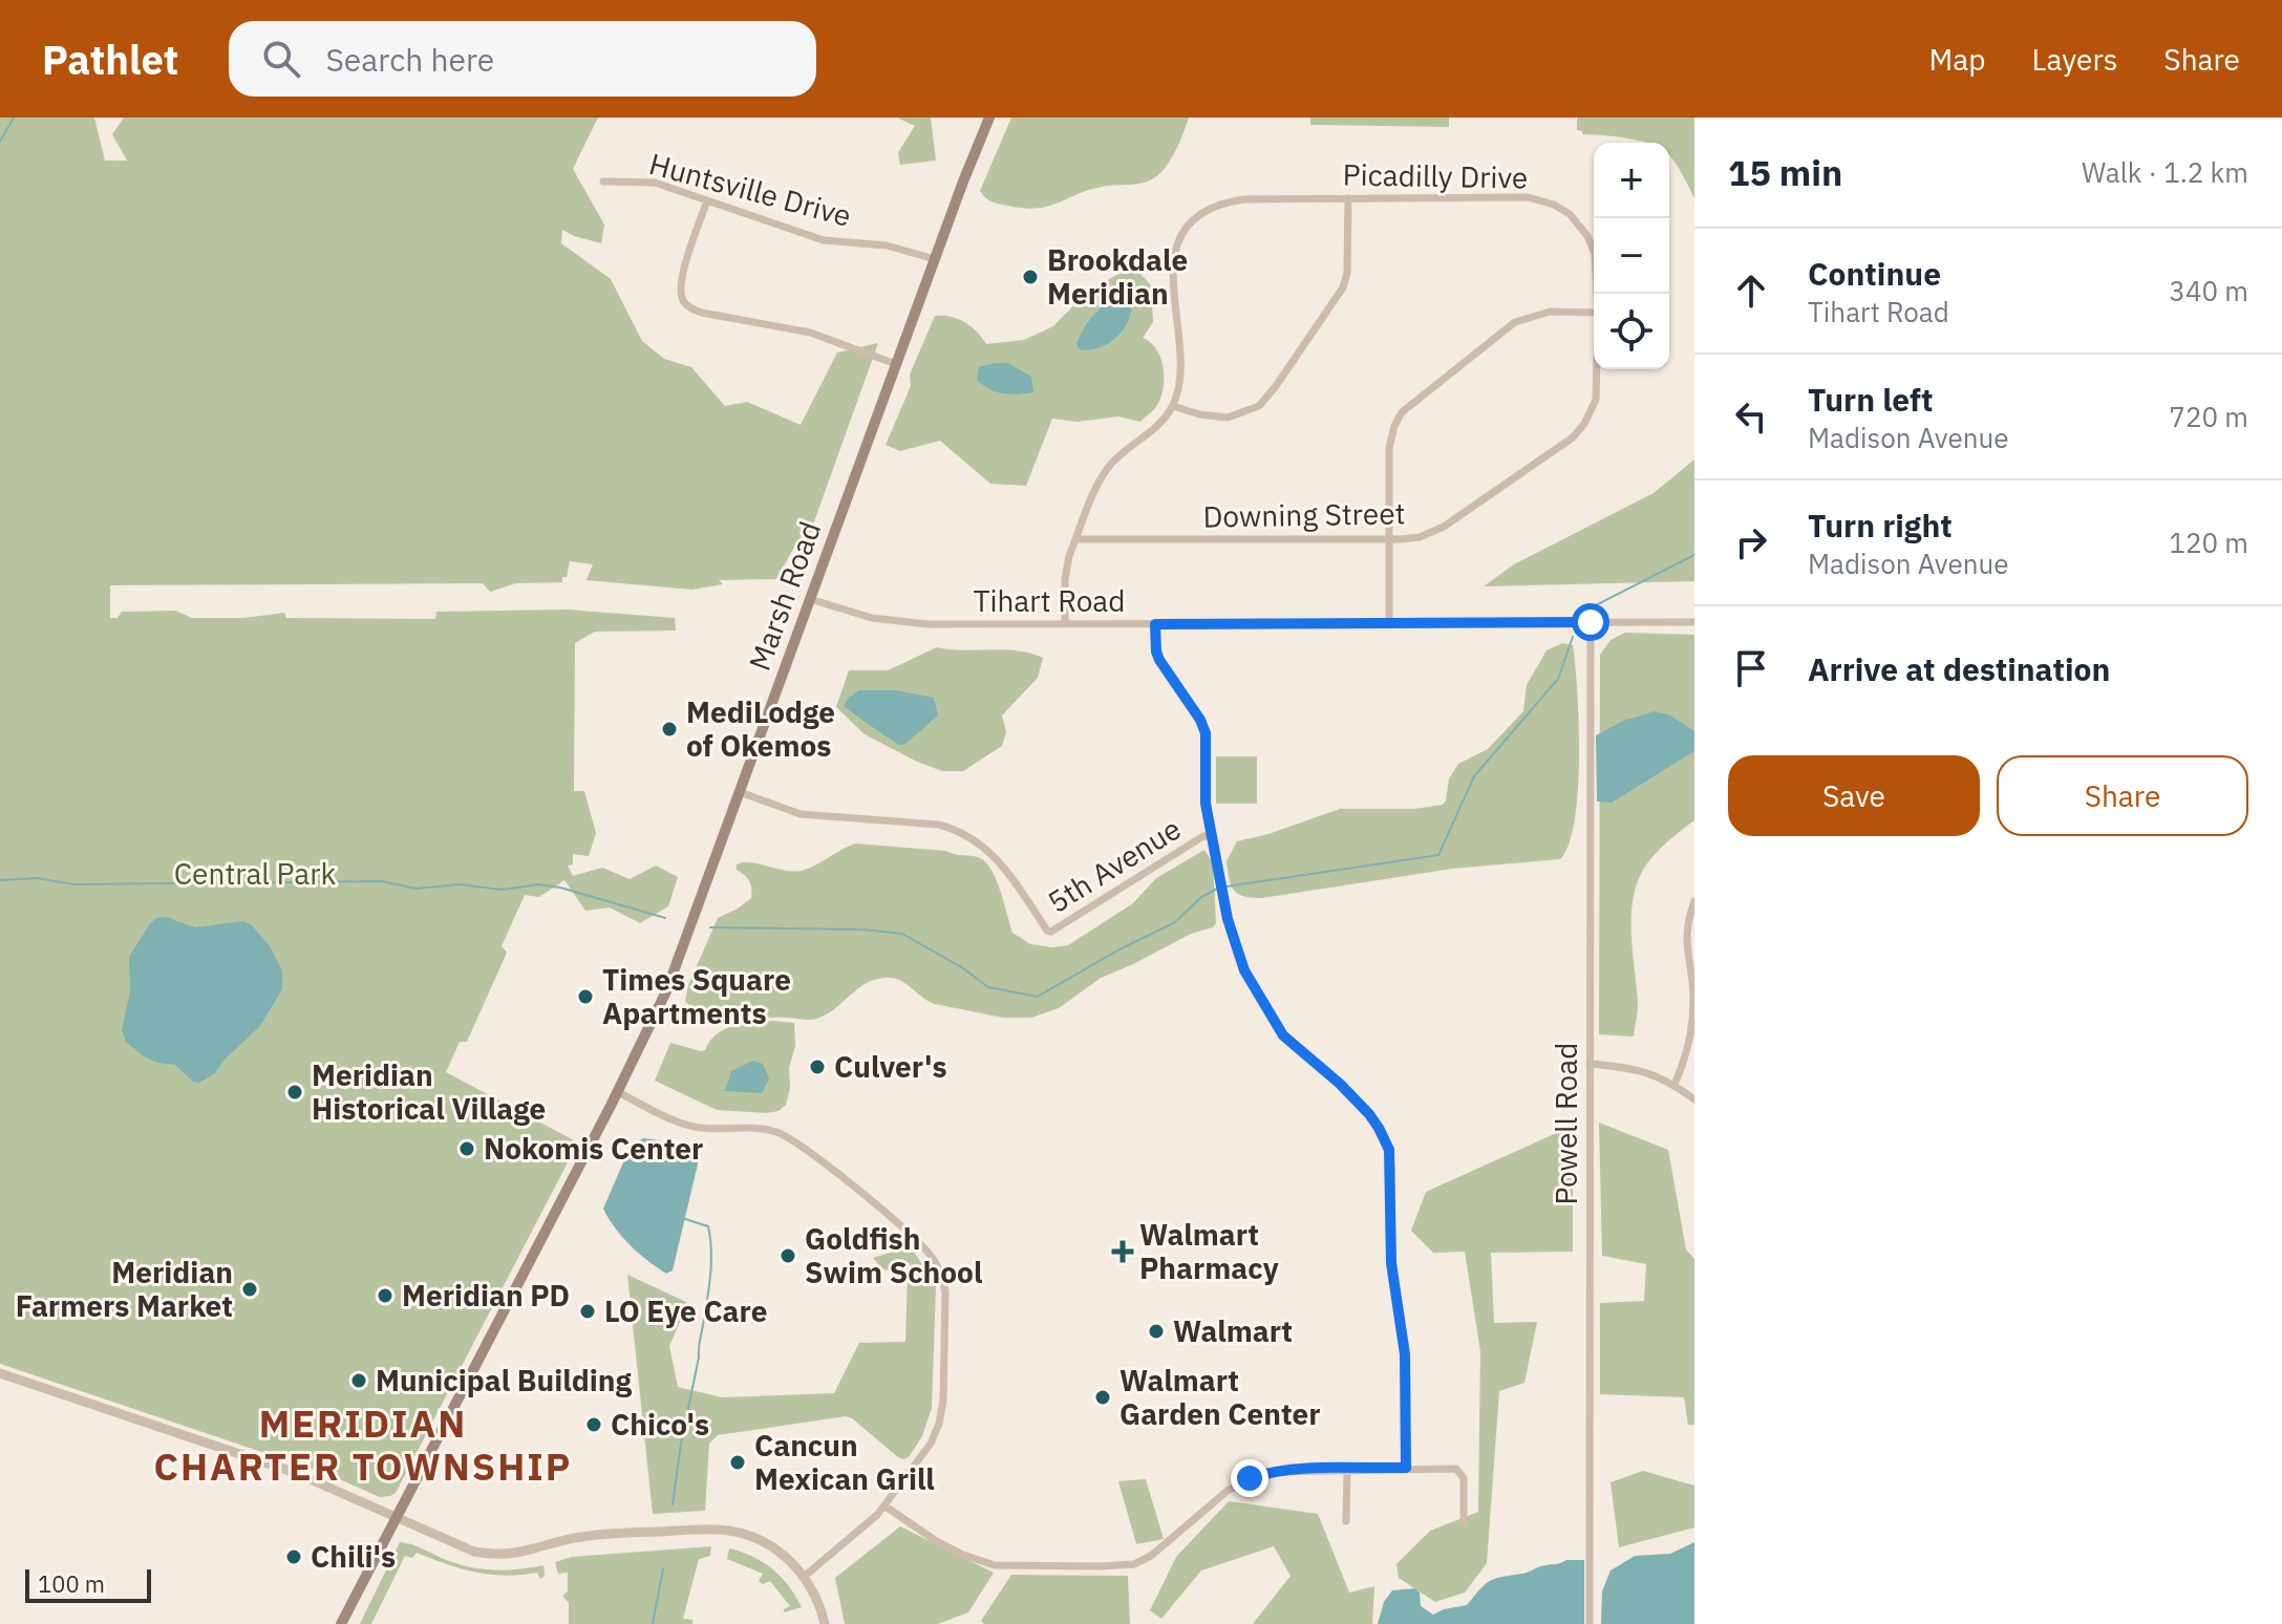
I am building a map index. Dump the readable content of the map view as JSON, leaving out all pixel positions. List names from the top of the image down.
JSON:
{
  "streets": {
    "main road": ["Marsh Road"],
    "street": [
      "Picadilly Drive",
      "Huntsville Drive",
      "Downing Street",
      "Tihart Road",
      "5th Avenue",
      "Powell Road"
    ]
  },
  "crossings": [
    ["Huntsville Drive", "Marsh Road"],
    ["Marsh Road", "Tihart Road"],
    ["Marsh Road", "5th Avenue"],
    ["Tihart Road", "Powell Road"]
  ],
  "districts": ["MERIDIAN CHARTER TOWNSHIP"],
  "parks": ["Central Park"],
  "places": {
    "other": [
      "Brookdale Meridian",
      "MediLodge of Okemos",
      "Times Square Apartments",
      "Culver's",
      "Meridian Historical Village",
      "Nokomis Center",
      "Goldfish Swim School",
      "Meridian Farmers Market",
      "Meridian PD",
      "LO Eye Care",
      "Walmart",
      "Municipal Building",
      "Walmart Garden Center",
      "Chico's",
      "Cancun Mexican Grill",
      "Chili's"
    ],
    "health": ["Walmart Pharmacy"]
  },
  "scale_bar": "100 m",
  "page": {
    "header": "Pathlet",
    "search": "Search here",
    "nav": ["Map", "Layers", "Share"],
    "heading": ["15 min", "Walk · 1.2 km"],
    "map_buttons": ["+", "−"],
    "list": [
      ["Continue", "Tihart Road", "340 m"],
      ["Turn left", "Madison Avenue", "720 m"],
      ["Turn right", "Madison Avenue", "120 m"],
      "Arrive at destination"
    ],
    "buttons": ["Save", "Share"],
    "scale": "100 m"
  }
}
